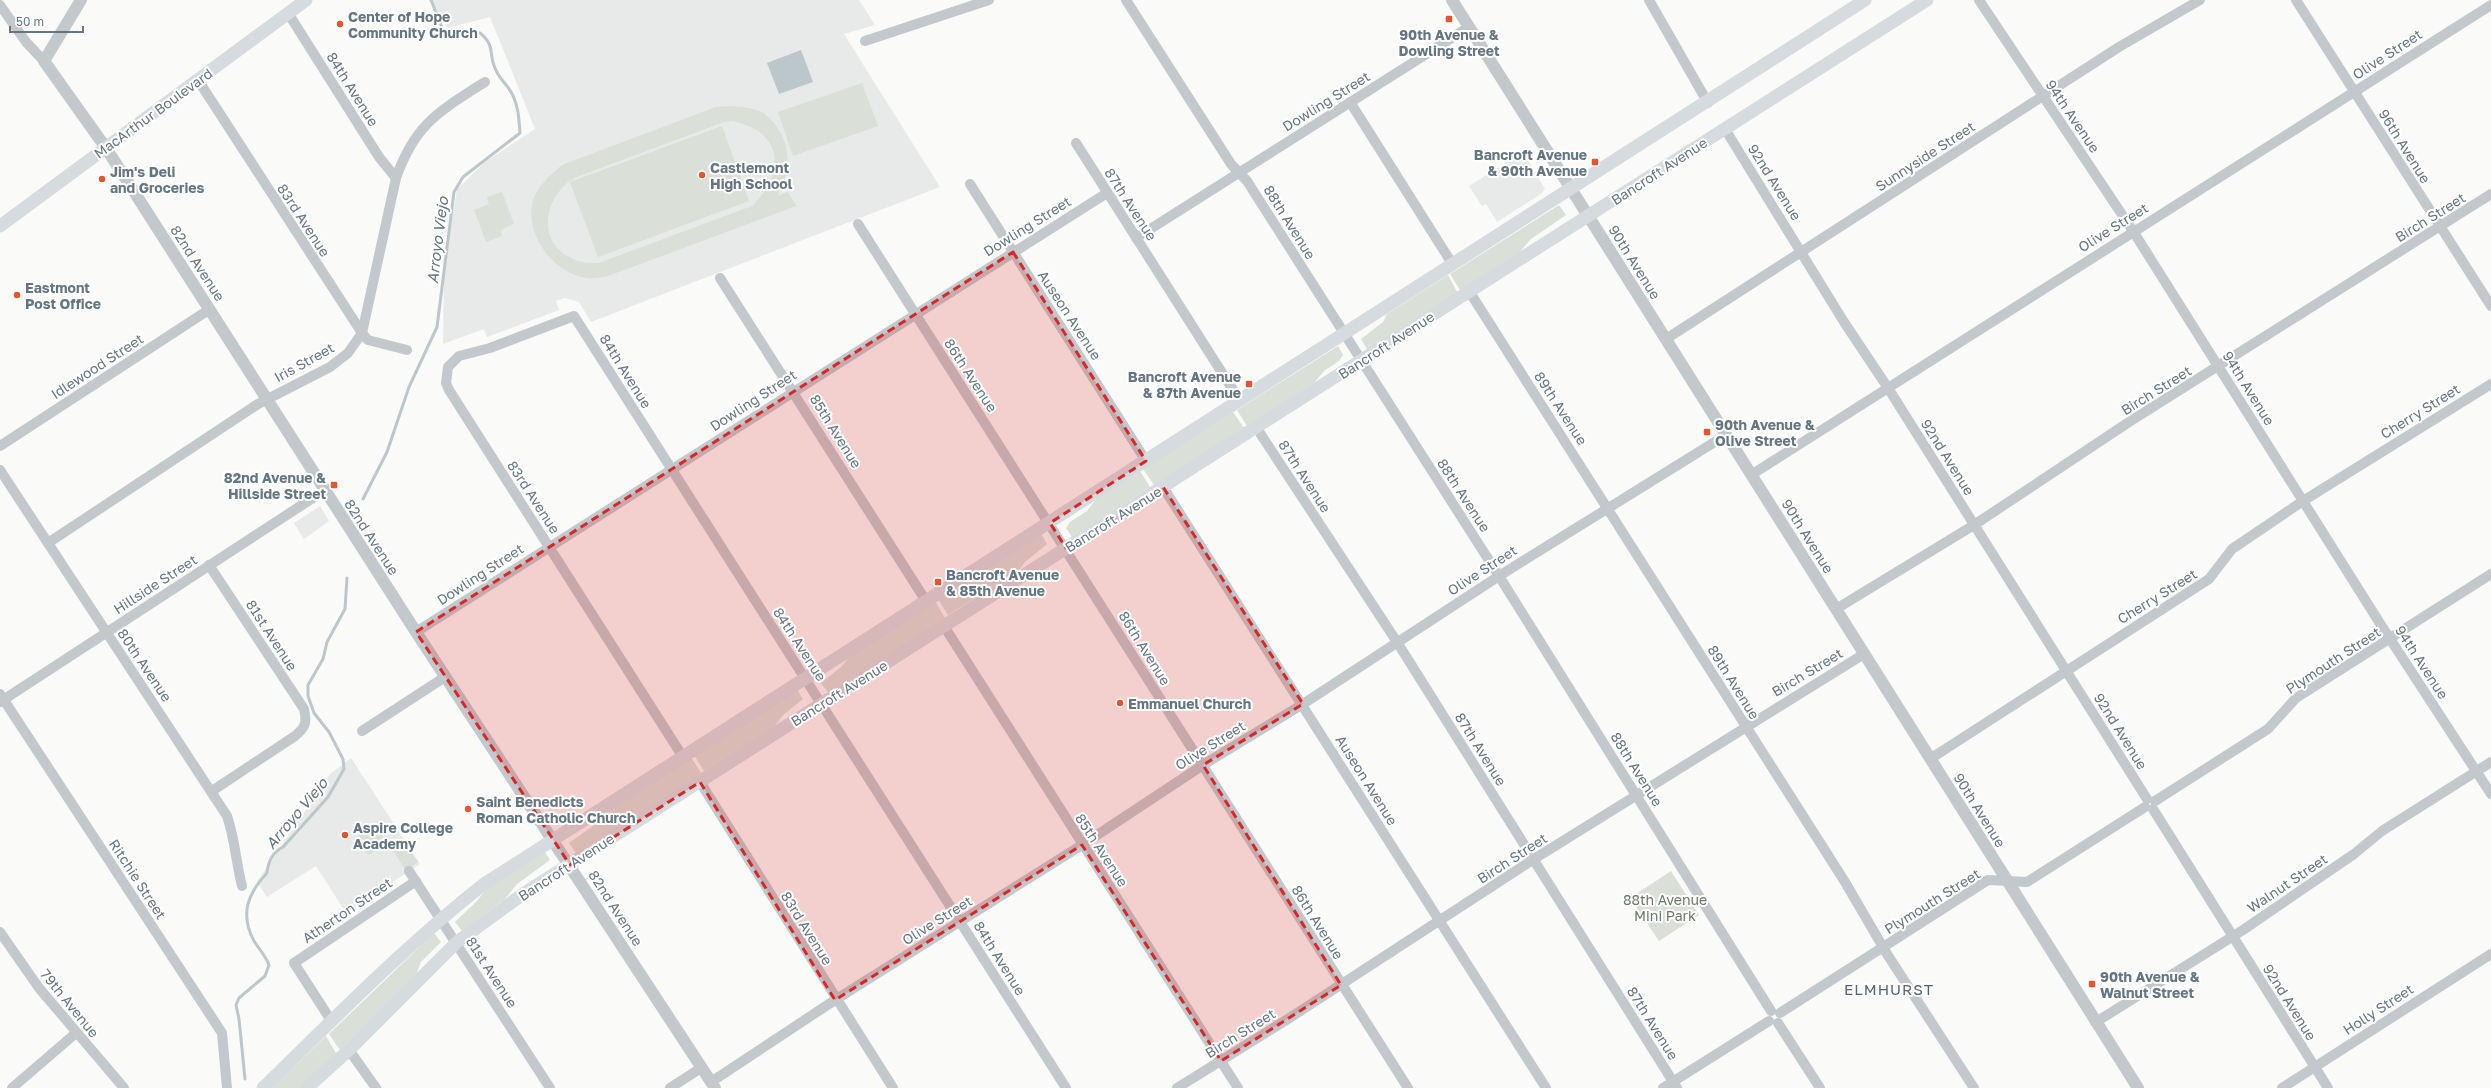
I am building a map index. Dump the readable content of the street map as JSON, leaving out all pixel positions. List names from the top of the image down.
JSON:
{
  "streets": {
    "main road": ["MacArthur Boulevard", "Bancroft Avenue"],
    "street": [
      "Olive Street",
      "84th Avenue",
      "Dowling Street",
      "94th Avenue",
      "96th Avenue",
      "Sunnyside Street",
      "92nd Avenue",
      "87th Avenue",
      "Birch Street",
      "83rd Avenue",
      "88th Avenue",
      "90th Avenue",
      "82nd Avenue",
      "Auseon Avenue",
      "Iris Street",
      "Idlewood Street",
      "86th Avenue",
      "89th Avenue",
      "Cherry Street",
      "85th Avenue",
      "Hillside Street",
      "81st Avenue",
      "Plymouth Street",
      "80th Avenue",
      "Ritchie Street",
      "Walnut Street",
      "Atherton Street",
      "79th Avenue",
      "Holly Street"
    ]
  },
  "crossings": [
    ["Olive Street", "84th Avenue"],
    ["Olive Street", "94th Avenue"],
    ["Olive Street", "96th Avenue"],
    ["Olive Street", "92nd Avenue"],
    ["Olive Street", "87th Avenue"],
    ["Olive Street", "83rd Avenue"],
    ["Olive Street", "88th Avenue"],
    ["Olive Street", "90th Avenue"],
    ["Olive Street", "82nd Avenue"],
    ["Olive Street", "Auseon Avenue"],
    ["Olive Street", "86th Avenue"],
    ["Olive Street", "89th Avenue"],
    ["Olive Street", "85th Avenue"],
    ["84th Avenue", "Dowling Street"],
    ["84th Avenue", "MacArthur Boulevard"],
    ["84th Avenue", "Bancroft Avenue"],
    ["84th Avenue", "83rd Avenue"],
    ["84th Avenue", "Iris Street"],
    ["Dowling Street", "87th Avenue"],
    ["Dowling Street", "83rd Avenue"],
    ["Dowling Street", "88th Avenue"],
    ["Dowling Street", "90th Avenue"],
    ["Dowling Street", "82nd Avenue"],
    ["Dowling Street", "Auseon Avenue"],
    ["Dowling Street", "86th Avenue"],
    ["Dowling Street", "85th Avenue"],
    ["MacArthur Boulevard", "83rd Avenue"],
    ["MacArthur Boulevard", "82nd Avenue"],
    ["94th Avenue", "Sunnyside Street"],
    ["94th Avenue", "Birch Street"],
    ["94th Avenue", "Cherry Street"],
    ["94th Avenue", "Plymouth Street"],
    ["94th Avenue", "Walnut Street"],
    ["96th Avenue", "Birch Street"],
    ["Sunnyside Street", "92nd Avenue"],
    ["Sunnyside Street", "90th Avenue"],
    ["Bancroft Avenue", "92nd Avenue"],
    ["Bancroft Avenue", "87th Avenue"],
    ["Bancroft Avenue", "83rd Avenue"],
    ["Bancroft Avenue", "88th Avenue"],
    ["Bancroft Avenue", "90th Avenue"],
    ["Bancroft Avenue", "82nd Avenue"],
    ["Bancroft Avenue", "Auseon Avenue"],
    ["Bancroft Avenue", "86th Avenue"],
    ["Bancroft Avenue", "89th Avenue"],
    ["Bancroft Avenue", "85th Avenue"],
    ["Bancroft Avenue", "81st Avenue"],
    ["92nd Avenue", "Birch Street"],
    ["92nd Avenue", "Cherry Street"],
    ["92nd Avenue", "Plymouth Street"],
    ["92nd Avenue", "Walnut Street"],
    ["92nd Avenue", "Holly Street"],
    ["87th Avenue", "Birch Street"],
    ["87th Avenue", "Plymouth Street"],
    ["Birch Street", "88th Avenue"],
    ["Birch Street", "90th Avenue"],
    ["Birch Street", "Auseon Avenue"],
    ["Birch Street", "86th Avenue"],
    ["Birch Street", "89th Avenue"],
    ["Birch Street", "85th Avenue"],
    ["83rd Avenue", "Iris Street"],
    ["88th Avenue", "Plymouth Street"],
    ["90th Avenue", "Cherry Street"],
    ["90th Avenue", "Plymouth Street"],
    ["90th Avenue", "Walnut Street"],
    ["82nd Avenue", "Iris Street"],
    ["82nd Avenue", "Idlewood Street"],
    ["82nd Avenue", "Hillside Street"],
    ["Iris Street", "80th Avenue"],
    ["89th Avenue", "Plymouth Street"],
    ["Hillside Street", "81st Avenue"],
    ["Hillside Street", "80th Avenue"],
    ["Hillside Street", "Ritchie Street"],
    ["81st Avenue", "80th Avenue"],
    ["81st Avenue", "Atherton Street"]
  ],
  "districts": ["ELMHURST"],
  "water": ["Arroyo Viejo"],
  "parks": ["88th Avenue Mini Park"],
  "places": {
    "transit": [
      "90th Avenue & Dowling Street",
      "Bancroft Avenue & 90th Avenue",
      "Bancroft Avenue & 87th Avenue",
      "90th Avenue & Olive Street",
      "82nd Avenue & Hillside Street",
      "Bancroft Avenue & 85th Avenue",
      "90th Avenue & Walnut Street"
    ],
    "other": [
      "Center of Hope Community Church",
      "Castlemont High School",
      "Jim's Deli and Groceries",
      "Eastmont Post Office",
      "Emmanuel Church",
      "Saint Benedicts Roman Catholic Church",
      "Aspire College Academy"
    ]
  },
  "scale_bar": "50 m"
}
